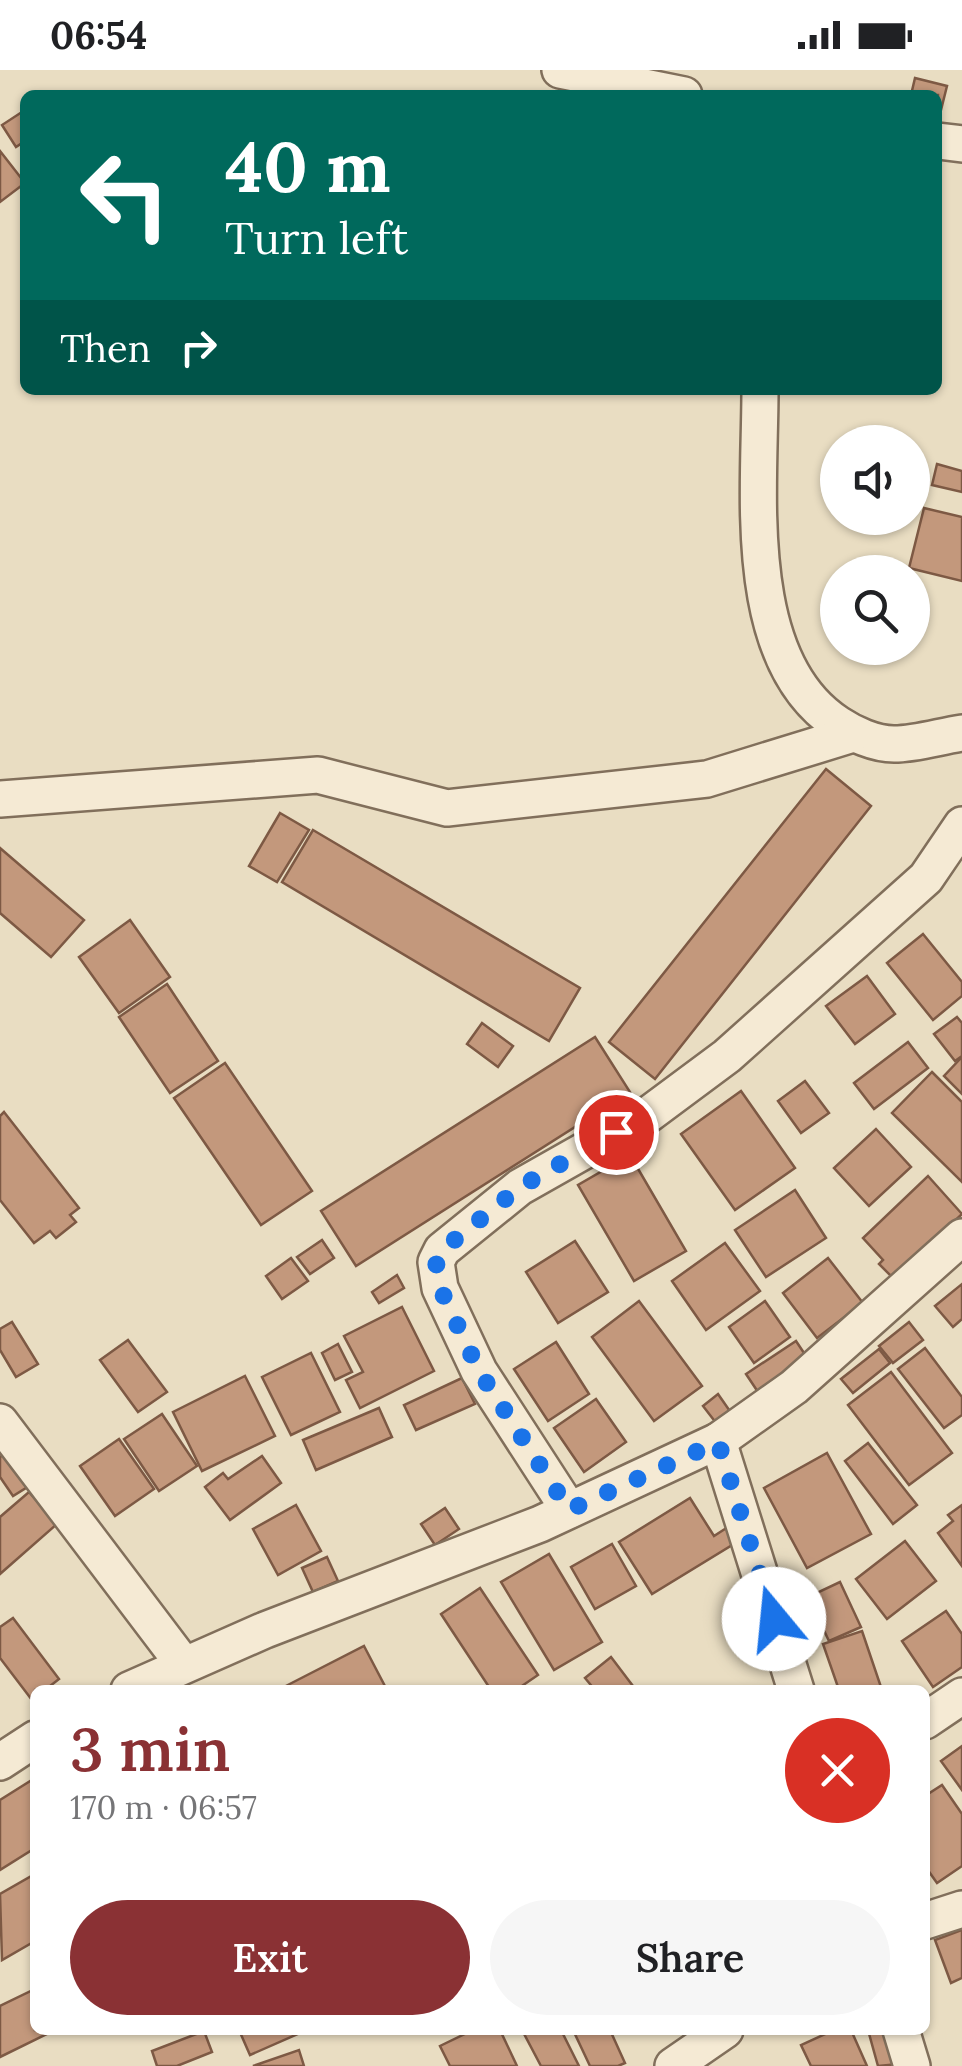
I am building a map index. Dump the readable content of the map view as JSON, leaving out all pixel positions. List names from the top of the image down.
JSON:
{
  "page": {
    "status": "06:54",
    "turn": ["40 m", "Turn left"],
    "then": "Then",
    "heading": ["3 min", "170 m · 06:57"],
    "buttons": ["Exit", "Share"]
  }
}
